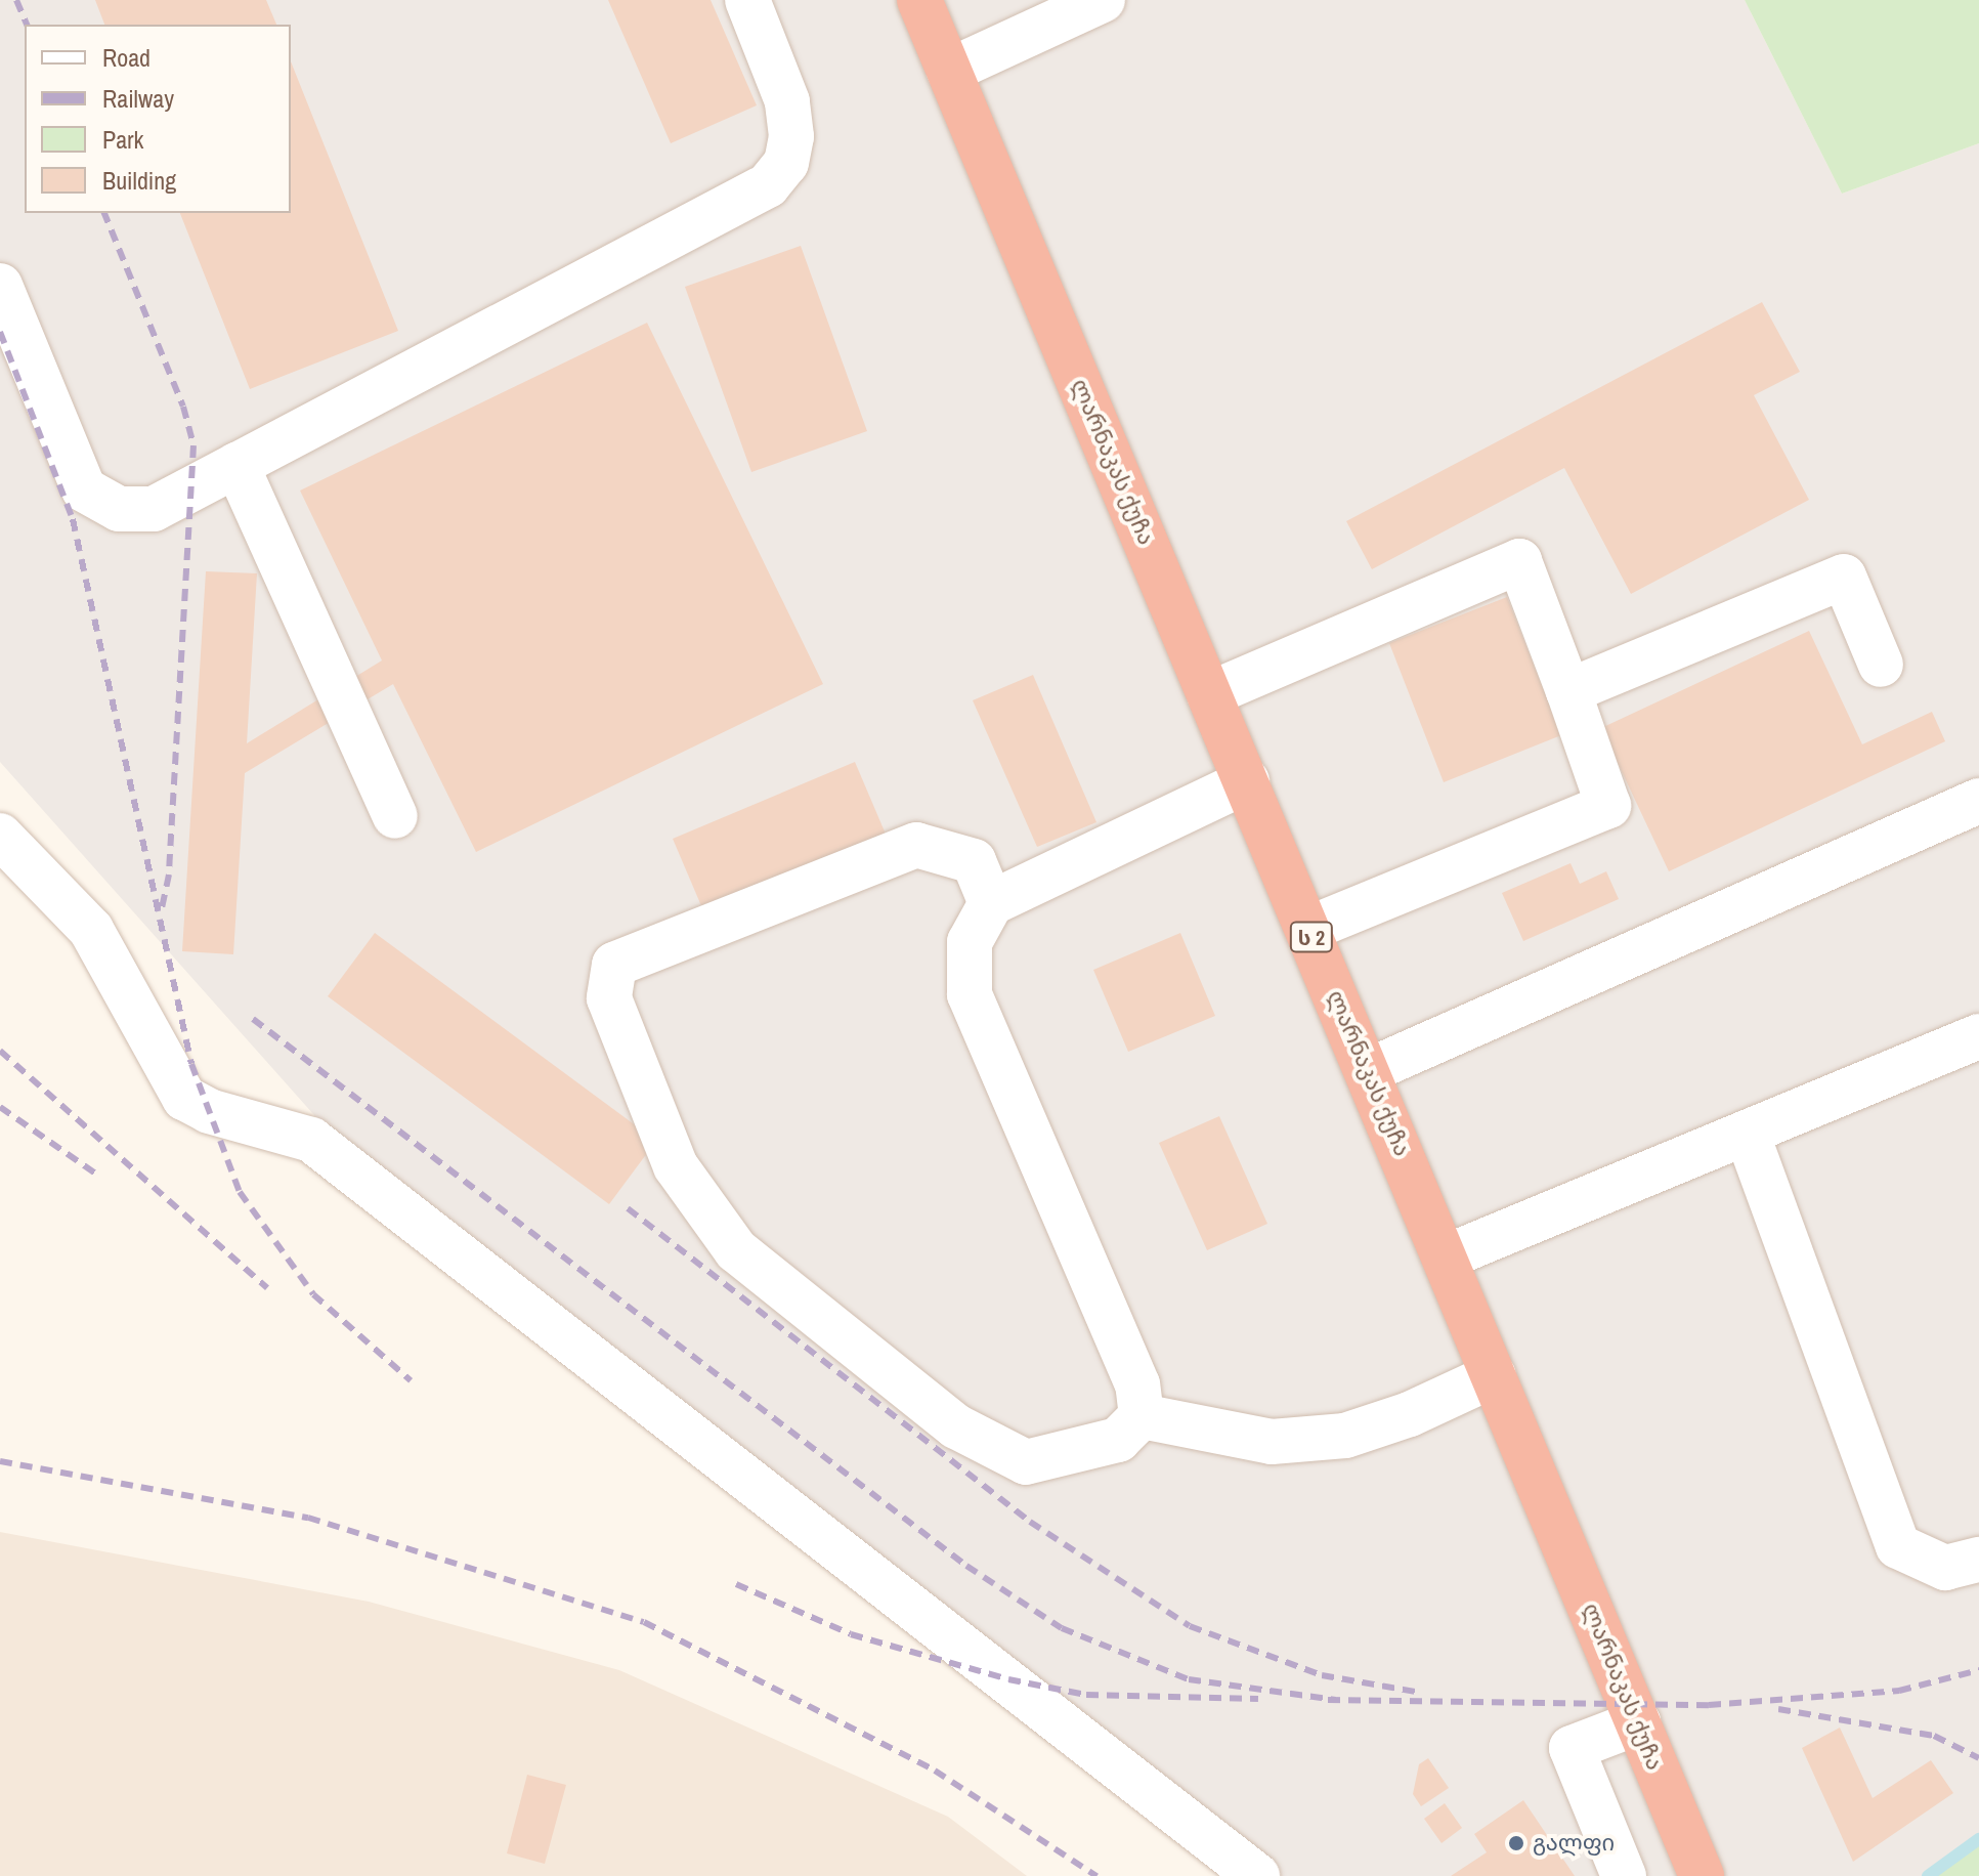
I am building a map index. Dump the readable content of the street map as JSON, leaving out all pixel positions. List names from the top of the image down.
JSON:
{
  "streets": {
    "highway": ["ლარნაკას ქუჩა", "ს 2"]
  },
  "places": ["გალფი"],
  "legend": [
    "Road",
    "Railway",
    "Park",
    "Building"
  ]
}
